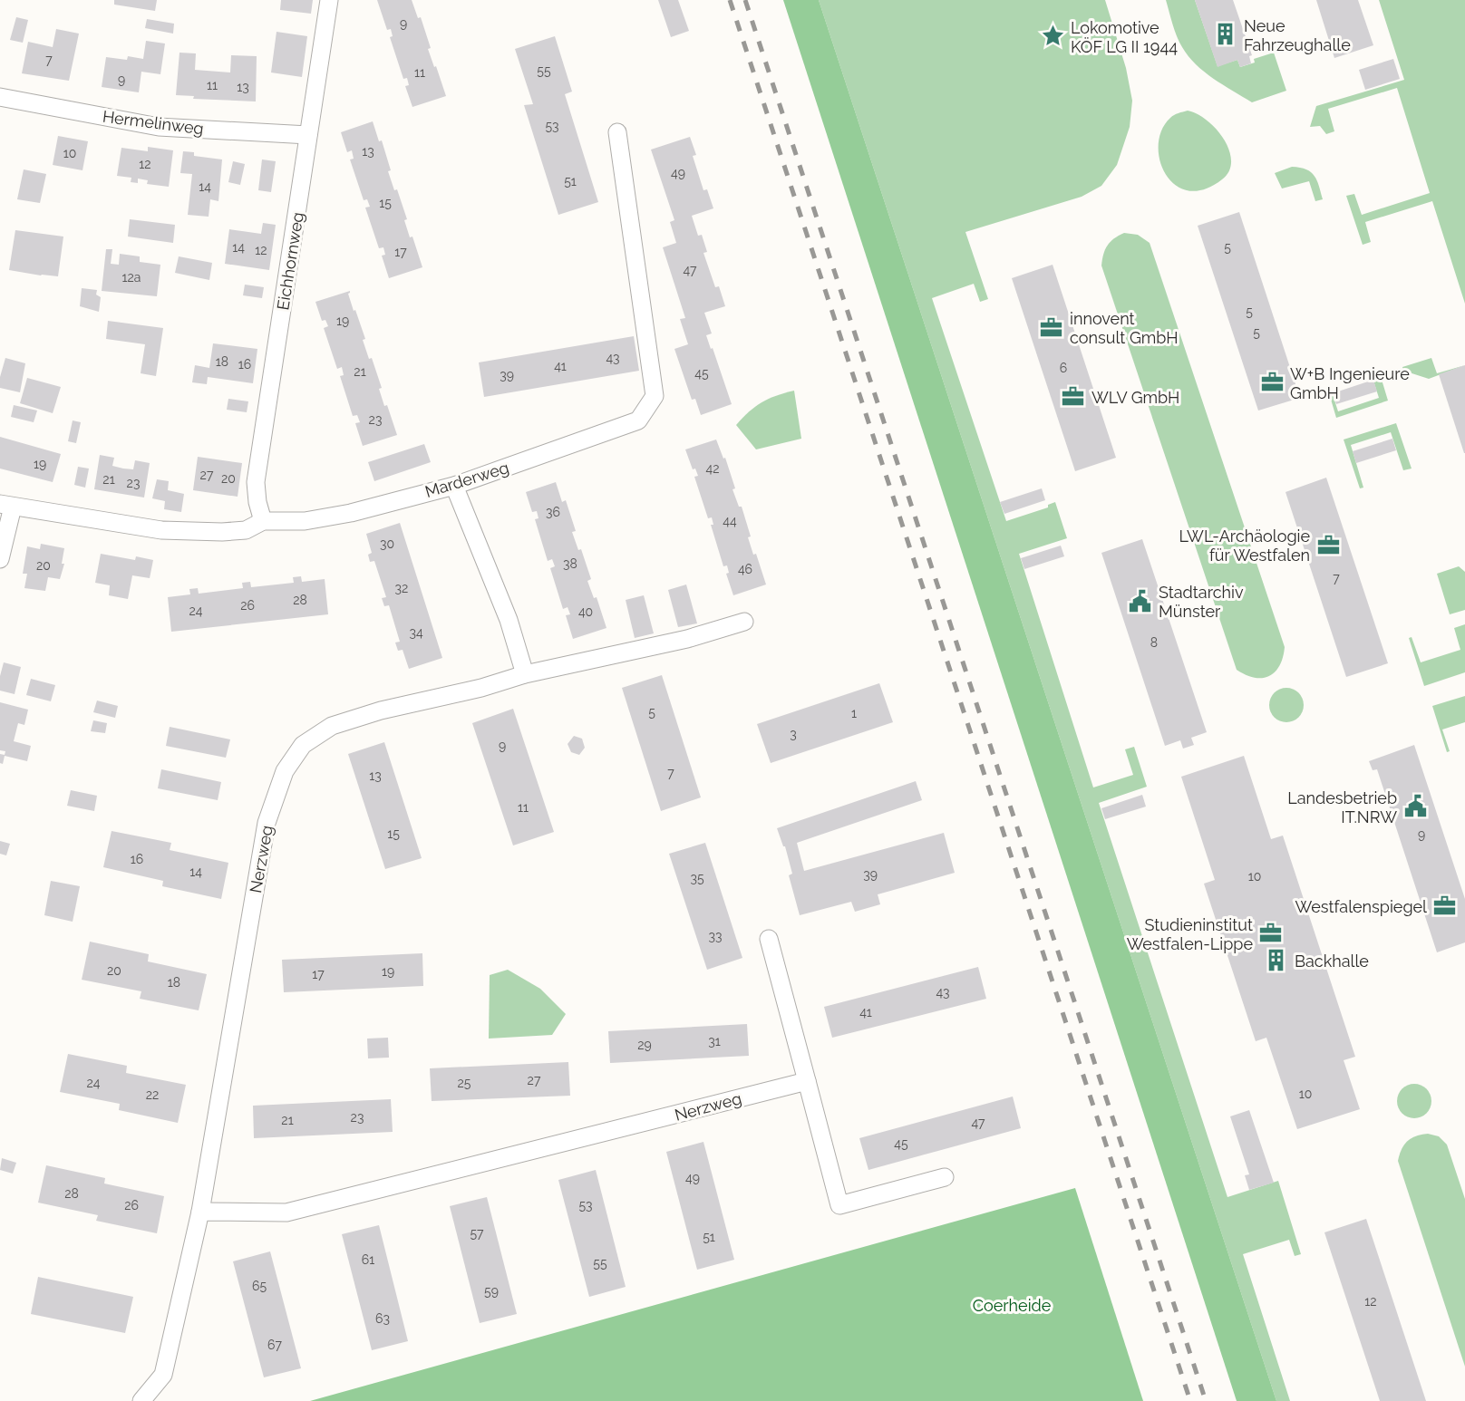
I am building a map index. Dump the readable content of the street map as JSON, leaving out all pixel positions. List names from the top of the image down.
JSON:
{
  "streets": {
    "street": [
      "Hermelinweg",
      "Eichhornweg",
      "Marderweg",
      "Nerzweg"
    ]
  },
  "crossings": [
    ["Hermelinweg", "Eichhornweg"],
    ["Eichhornweg", "Marderweg"]
  ],
  "parks": ["Coerheide"],
  "places": {
    "building": ["Neue Fahrzeughalle", "Backhalle"],
    "place": ["Lokomotive KÖF LG II 1944"],
    "office": [
      "innovent consult GmbH",
      "W+B Ingenieure GmbH",
      "WLV GmbH",
      "LWL-Archäologie für Westfalen",
      "Westfalenspiegel",
      "Studieninstitut Westfalen-Lippe"
    ],
    "public building": ["Stadtarchiv Münster", "Landesbetrieb IT.NRW"]
  },
  "house_numbers": [
    "9",
    "7",
    "55",
    "11",
    "9",
    "11",
    "13",
    "53",
    "13",
    "10",
    "12",
    "49",
    "51",
    "14",
    "15",
    "14",
    "5",
    "12",
    "17",
    "47",
    "12a",
    "5",
    "19",
    "5",
    "43",
    "18",
    "16",
    "41",
    "6",
    "21",
    "45",
    "39",
    "23",
    "19",
    "42",
    "27",
    "20",
    "21",
    "23",
    "36",
    "44",
    "30",
    "38",
    "20",
    "46",
    "7",
    "32",
    "28",
    "26",
    "24",
    "40",
    "34",
    "8",
    "5",
    "1",
    "3",
    "9",
    "7",
    "13",
    "11",
    "15",
    "9",
    "16",
    "14",
    "39",
    "10",
    "35",
    "33",
    "20",
    "19",
    "17",
    "18",
    "43",
    "41",
    "31",
    "29",
    "27",
    "24",
    "25",
    "10",
    "22",
    "23",
    "21",
    "47",
    "45",
    "49",
    "28",
    "26",
    "53",
    "57",
    "51",
    "61",
    "55",
    "65",
    "59",
    "12",
    "63",
    "67"
  ]
}
